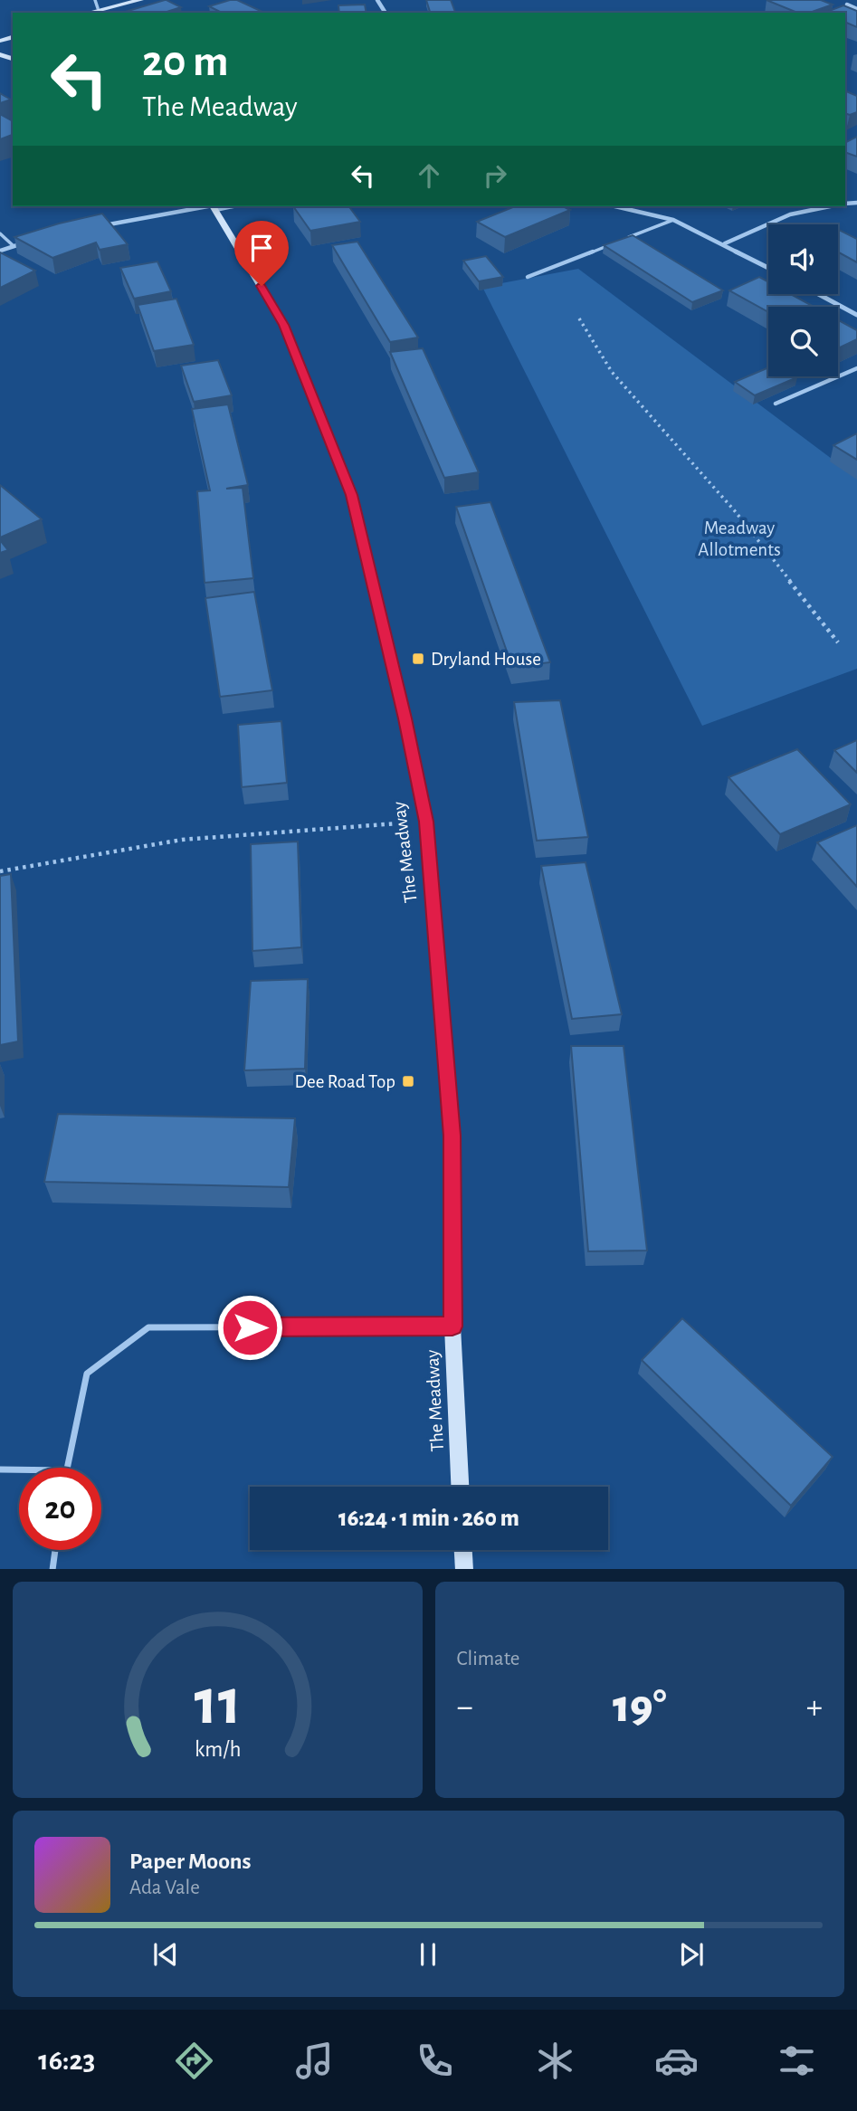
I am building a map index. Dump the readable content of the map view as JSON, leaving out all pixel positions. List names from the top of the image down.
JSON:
{
  "streets": {
    "street": ["The Meadway"]
  },
  "parks": ["Meadway Allotments"],
  "places": {
    "transit": ["Dryland House", "Dee Road Top"]
  },
  "page": {
    "turn": ["20 m", "The Meadway"],
    "limit": "20",
    "trip": "16:24 · 1 min · 260 m",
    "tile": "Climate",
    "heat": ["−", "19°", "+"],
    "song": ["Paper Moons", "Ada Vale"],
    "tabs": "16:23",
    "gauge": ["11", "km/h"]
  }
}
